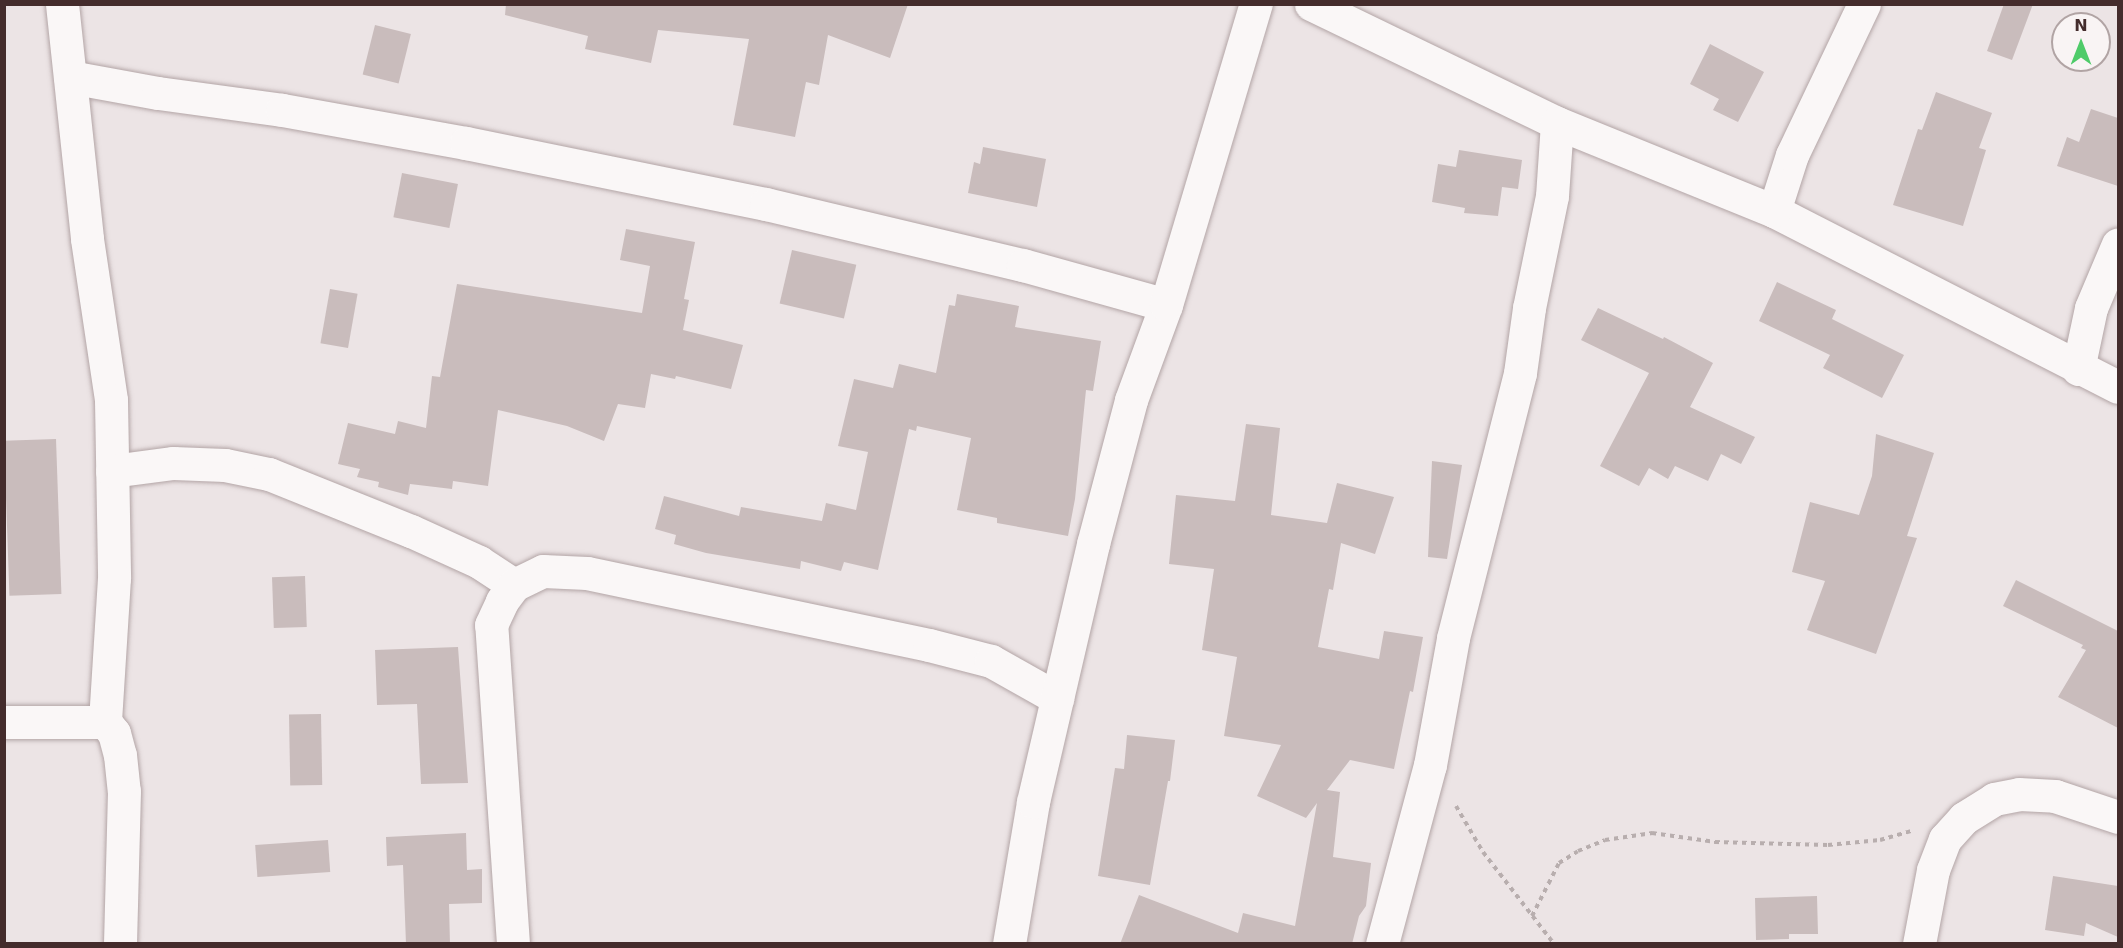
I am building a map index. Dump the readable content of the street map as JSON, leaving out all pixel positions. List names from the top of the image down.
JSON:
{
  "north": "top"
}
